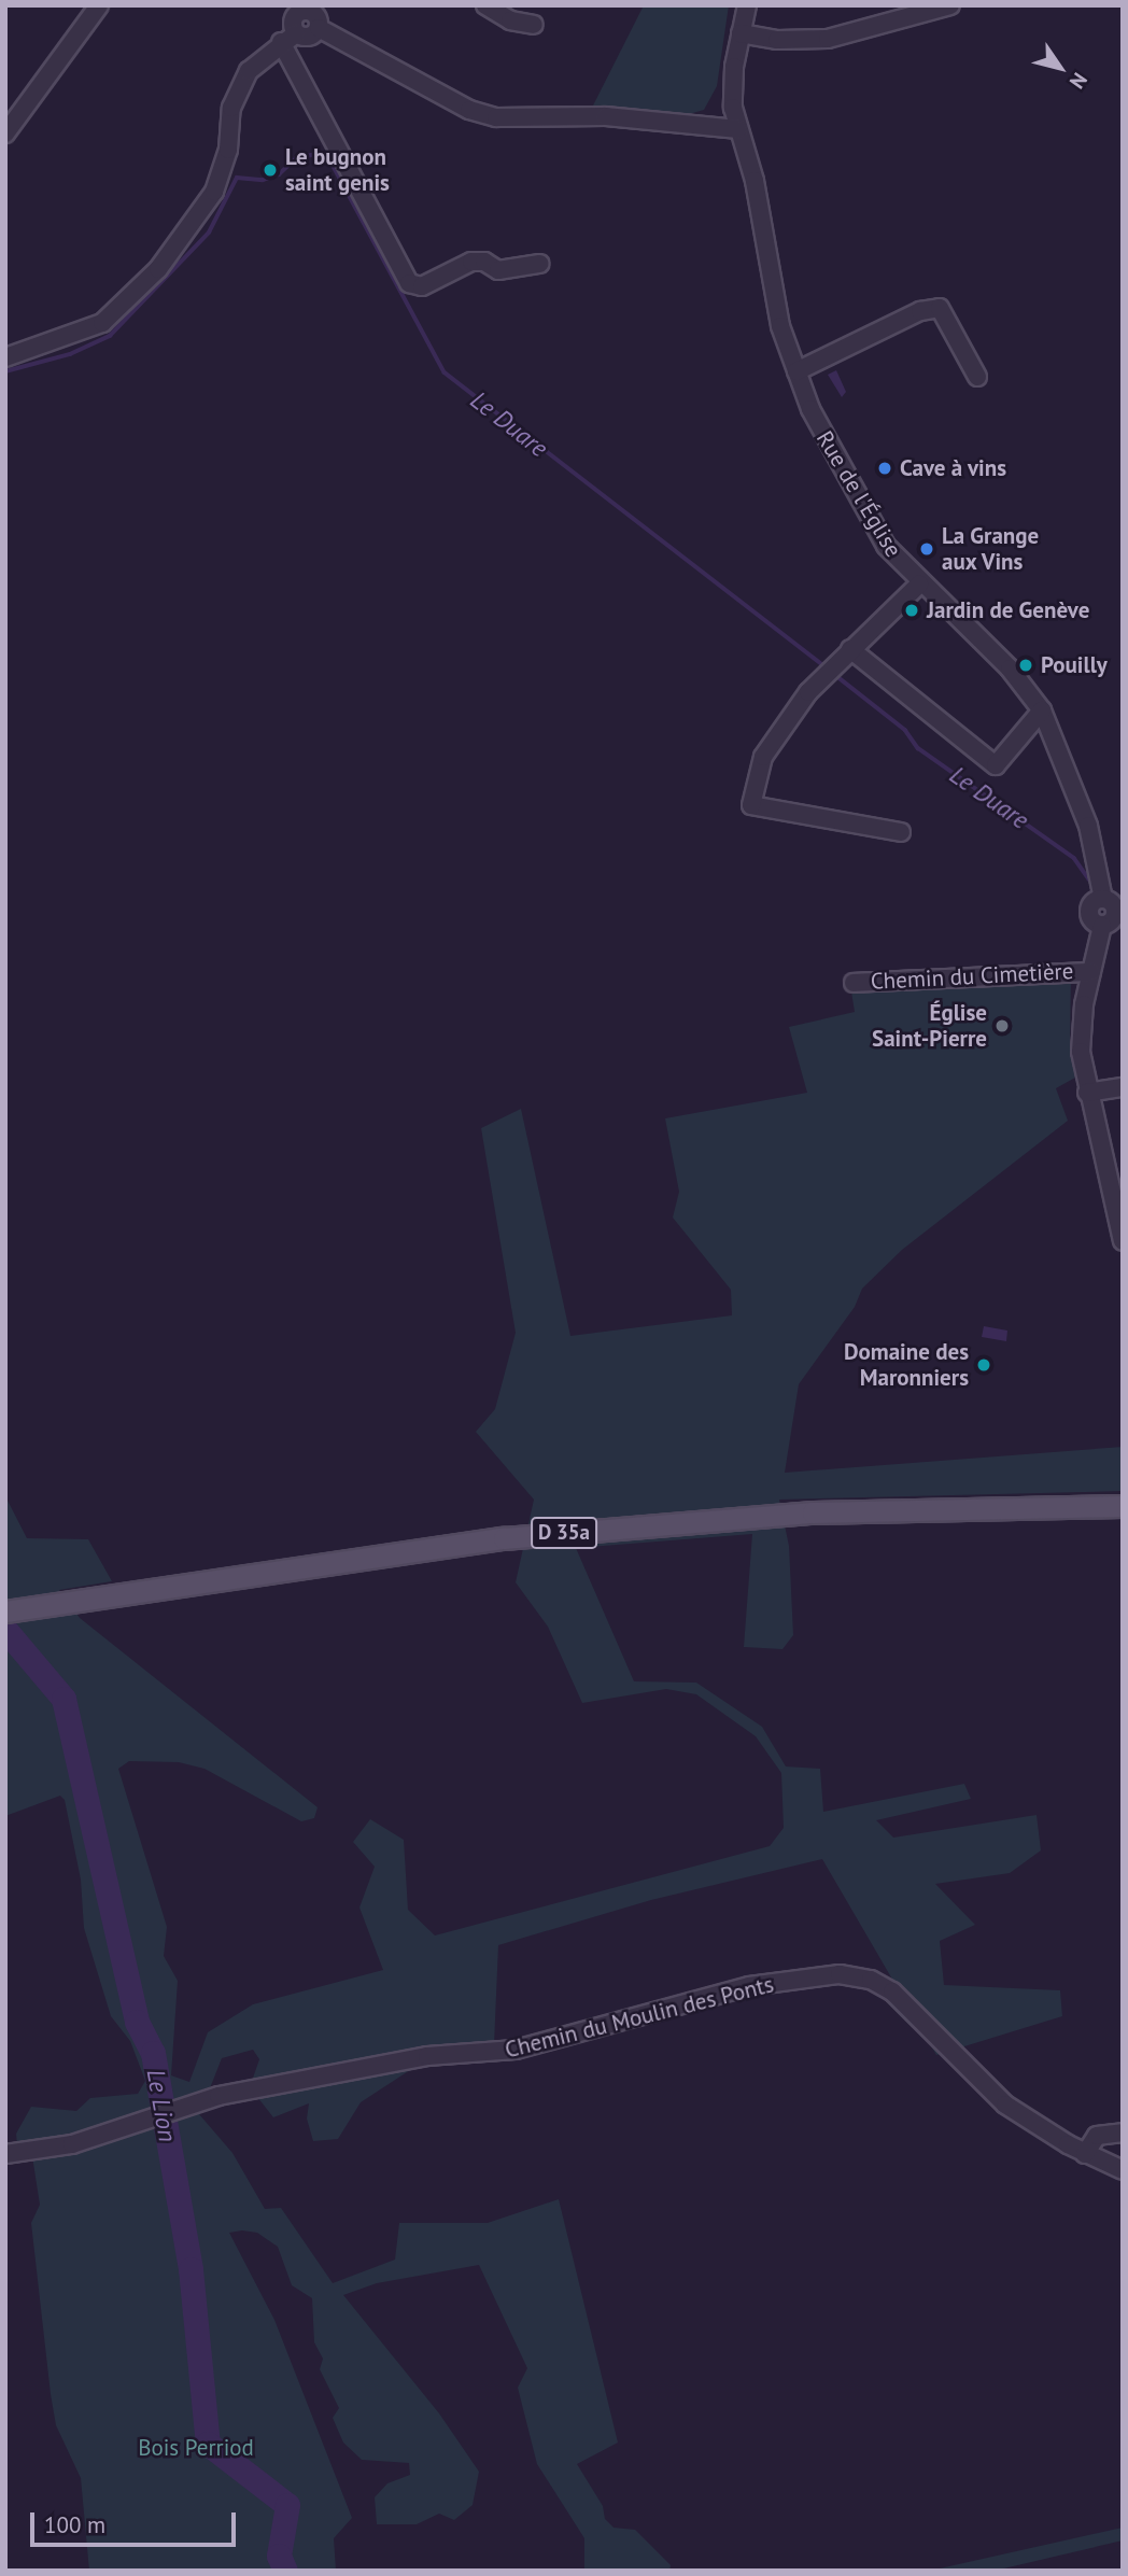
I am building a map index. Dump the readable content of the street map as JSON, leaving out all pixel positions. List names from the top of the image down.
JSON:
{
  "streets": {
    "main road": ["D 35a"],
    "street": ["Rue de l'Église", "Chemin du Cimetière", "Chemin du Moulin des Ponts"]
  },
  "water": ["Le Duare", "Le Lion"],
  "parks": ["Bois Perriod"],
  "places": [
    "Le bugnon saint genis",
    "Cave à vins",
    "La Grange aux Vins",
    "Jardin de Genève",
    "Pouilly",
    "Église Saint-Pierre",
    "Domaine des Maronniers"
  ],
  "scale_bar": "100 m",
  "north": "bottom right"
}
